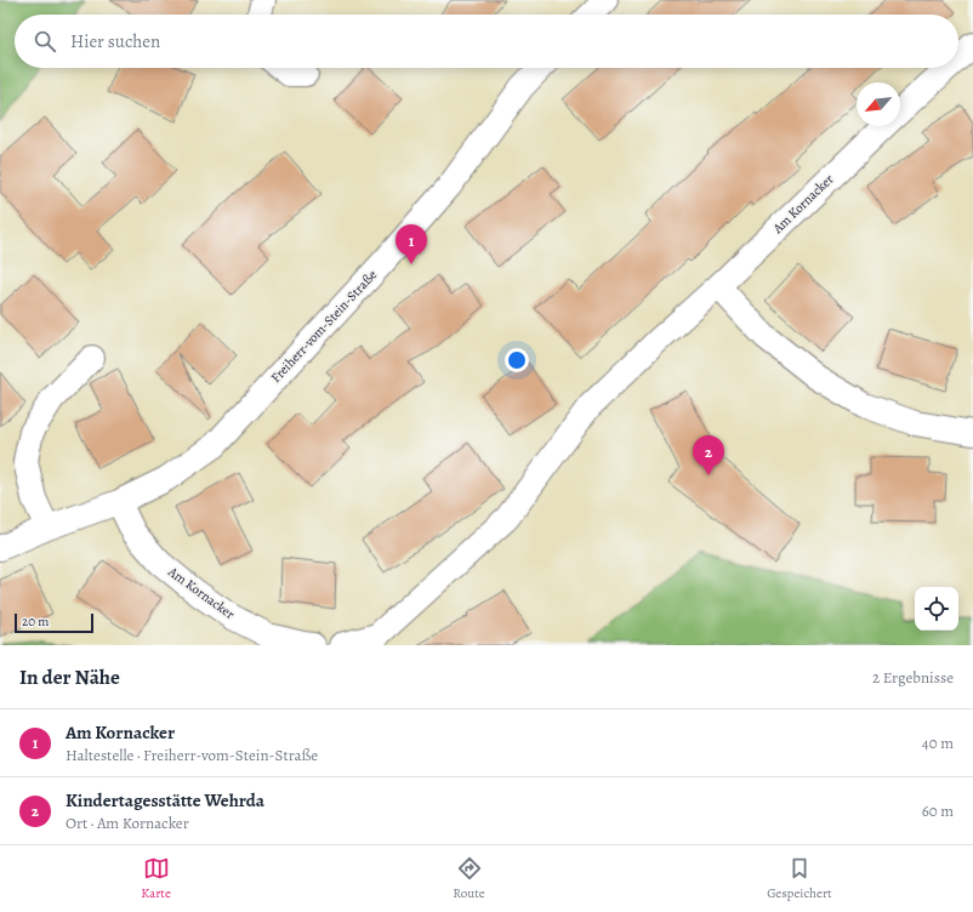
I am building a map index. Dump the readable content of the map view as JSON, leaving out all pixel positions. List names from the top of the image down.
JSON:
{
  "streets": {
    "street": ["Am Kornacker", "Freiherr-vom-Stein-Straße"]
  },
  "crossings": [
    ["Am Kornacker", "Freiherr-vom-Stein-Straße"]
  ],
  "scale_bar": "20 m",
  "north": "bottom left",
  "page": {
    "search": "Hier suchen",
    "pins": ["1", "2"],
    "scale": "20 m",
    "heading": ["In der Nähe", "2 Ergebnisse"],
    "list": [
      {
        "mark": "1",
        "name": "Am Kornacker",
        "note": "Haltestelle · Freiherr-vom-Stein-Straße",
        "value": "40 m"
      },
      {
        "mark": "2",
        "name": "Kindertagesstätte Wehrda",
        "note": "Ort · Am Kornacker",
        "value": "60 m"
      }
    ],
    "nav": ["Karte", "Route", "Gespeichert"]
  }
}
